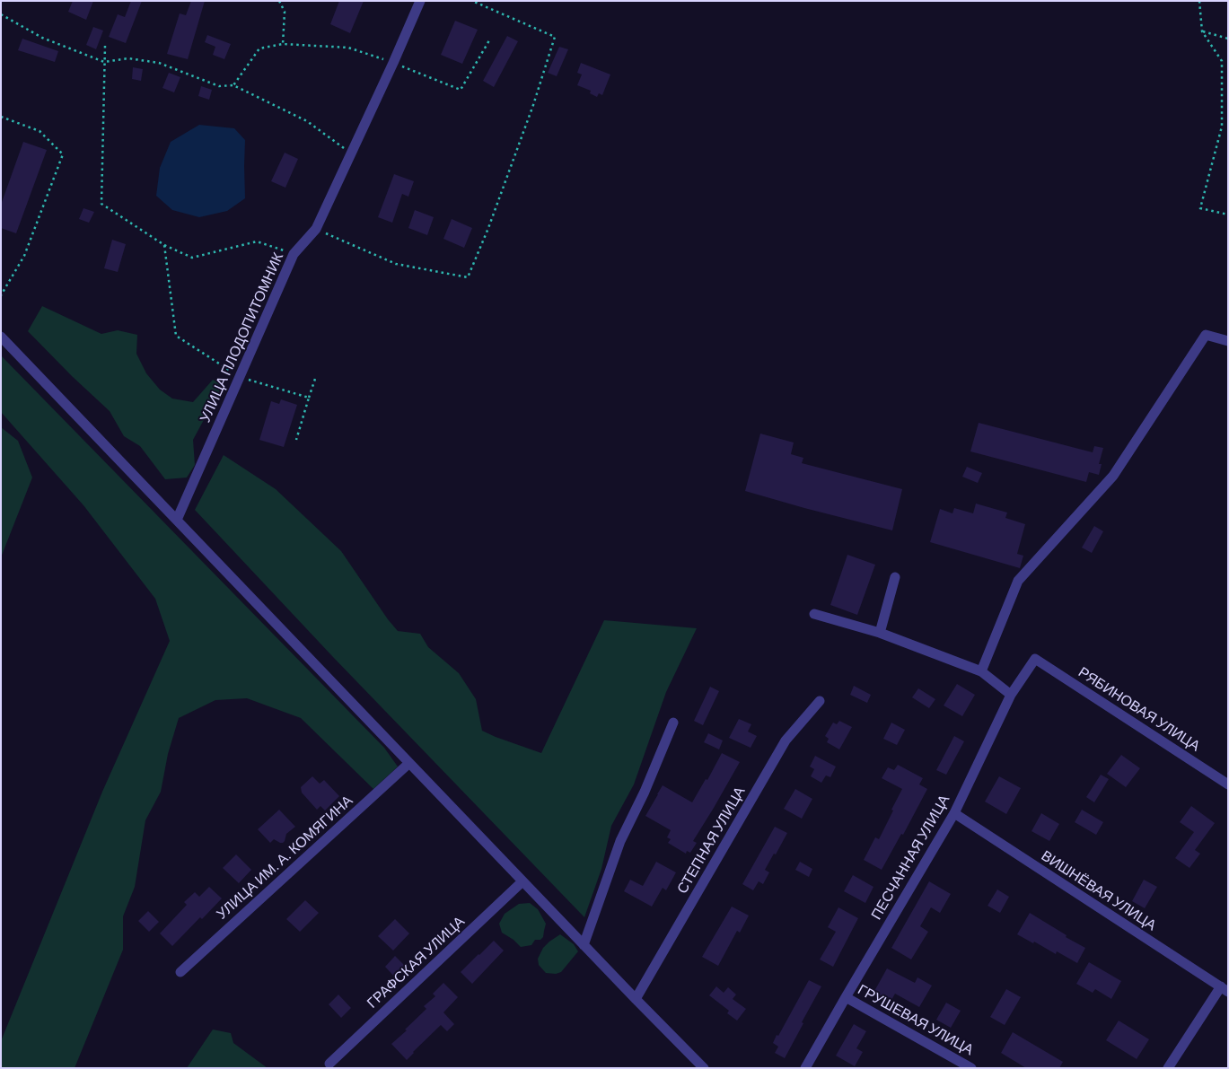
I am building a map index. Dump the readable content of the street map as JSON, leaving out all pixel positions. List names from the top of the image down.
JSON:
{
  "streets": {
    "street": [
      "УЛИЦА ПЛОДОПИТОМНИК",
      "РЯБИНОВАЯ УЛИЦА",
      "СТЕПНАЯ УЛИЦА",
      "УЛИЦА ИМ. А. КОМЯГИНА",
      "ПЕСЧАННАЯ УЛИЦА",
      "ВИШНЁВАЯ УЛИЦА",
      "ГРАФСКАЯ УЛИЦА",
      "ГРУШЕВАЯ УЛИЦА"
    ]
  },
  "crossings": [
    ["РЯБИНОВАЯ УЛИЦА", "ПЕСЧАННАЯ УЛИЦА"],
    ["ПЕСЧАННАЯ УЛИЦА", "ВИШНЁВАЯ УЛИЦА"],
    ["ПЕСЧАННАЯ УЛИЦА", "ГРУШЕВАЯ УЛИЦА"]
  ]
}
